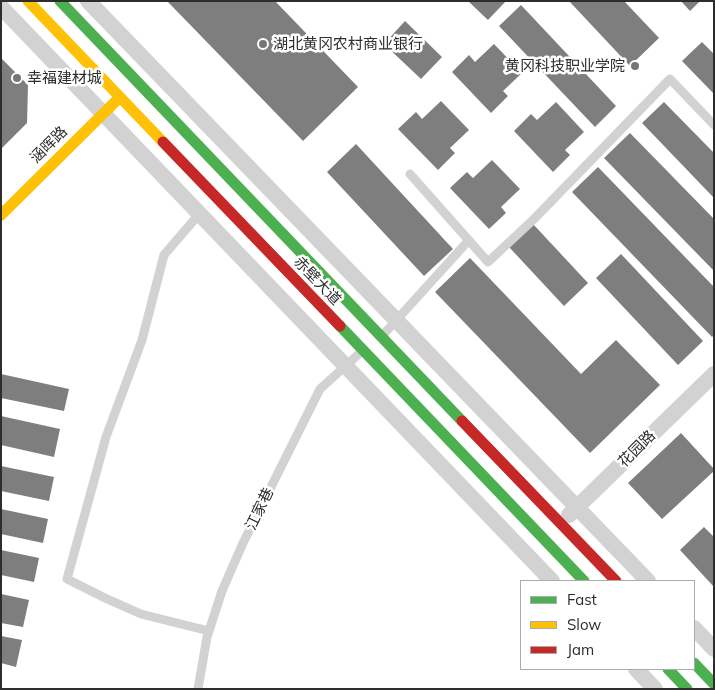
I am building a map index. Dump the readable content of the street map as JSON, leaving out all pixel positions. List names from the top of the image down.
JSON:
{
  "streets": {
    "main road": ["涵晖路", "赤壁大道"],
    "street": ["花园路"],
    "lane": ["江家巷"]
  },
  "crossings": [
    ["涵晖路", "赤壁大道"],
    ["赤壁大道", "花园路"],
    ["赤壁大道", "江家巷"]
  ],
  "places": ["湖北黄冈农村商业银行", "黄冈科技职业学院", "幸福建材城"],
  "legend": ["Fast", "Slow", "Jam"]
}
